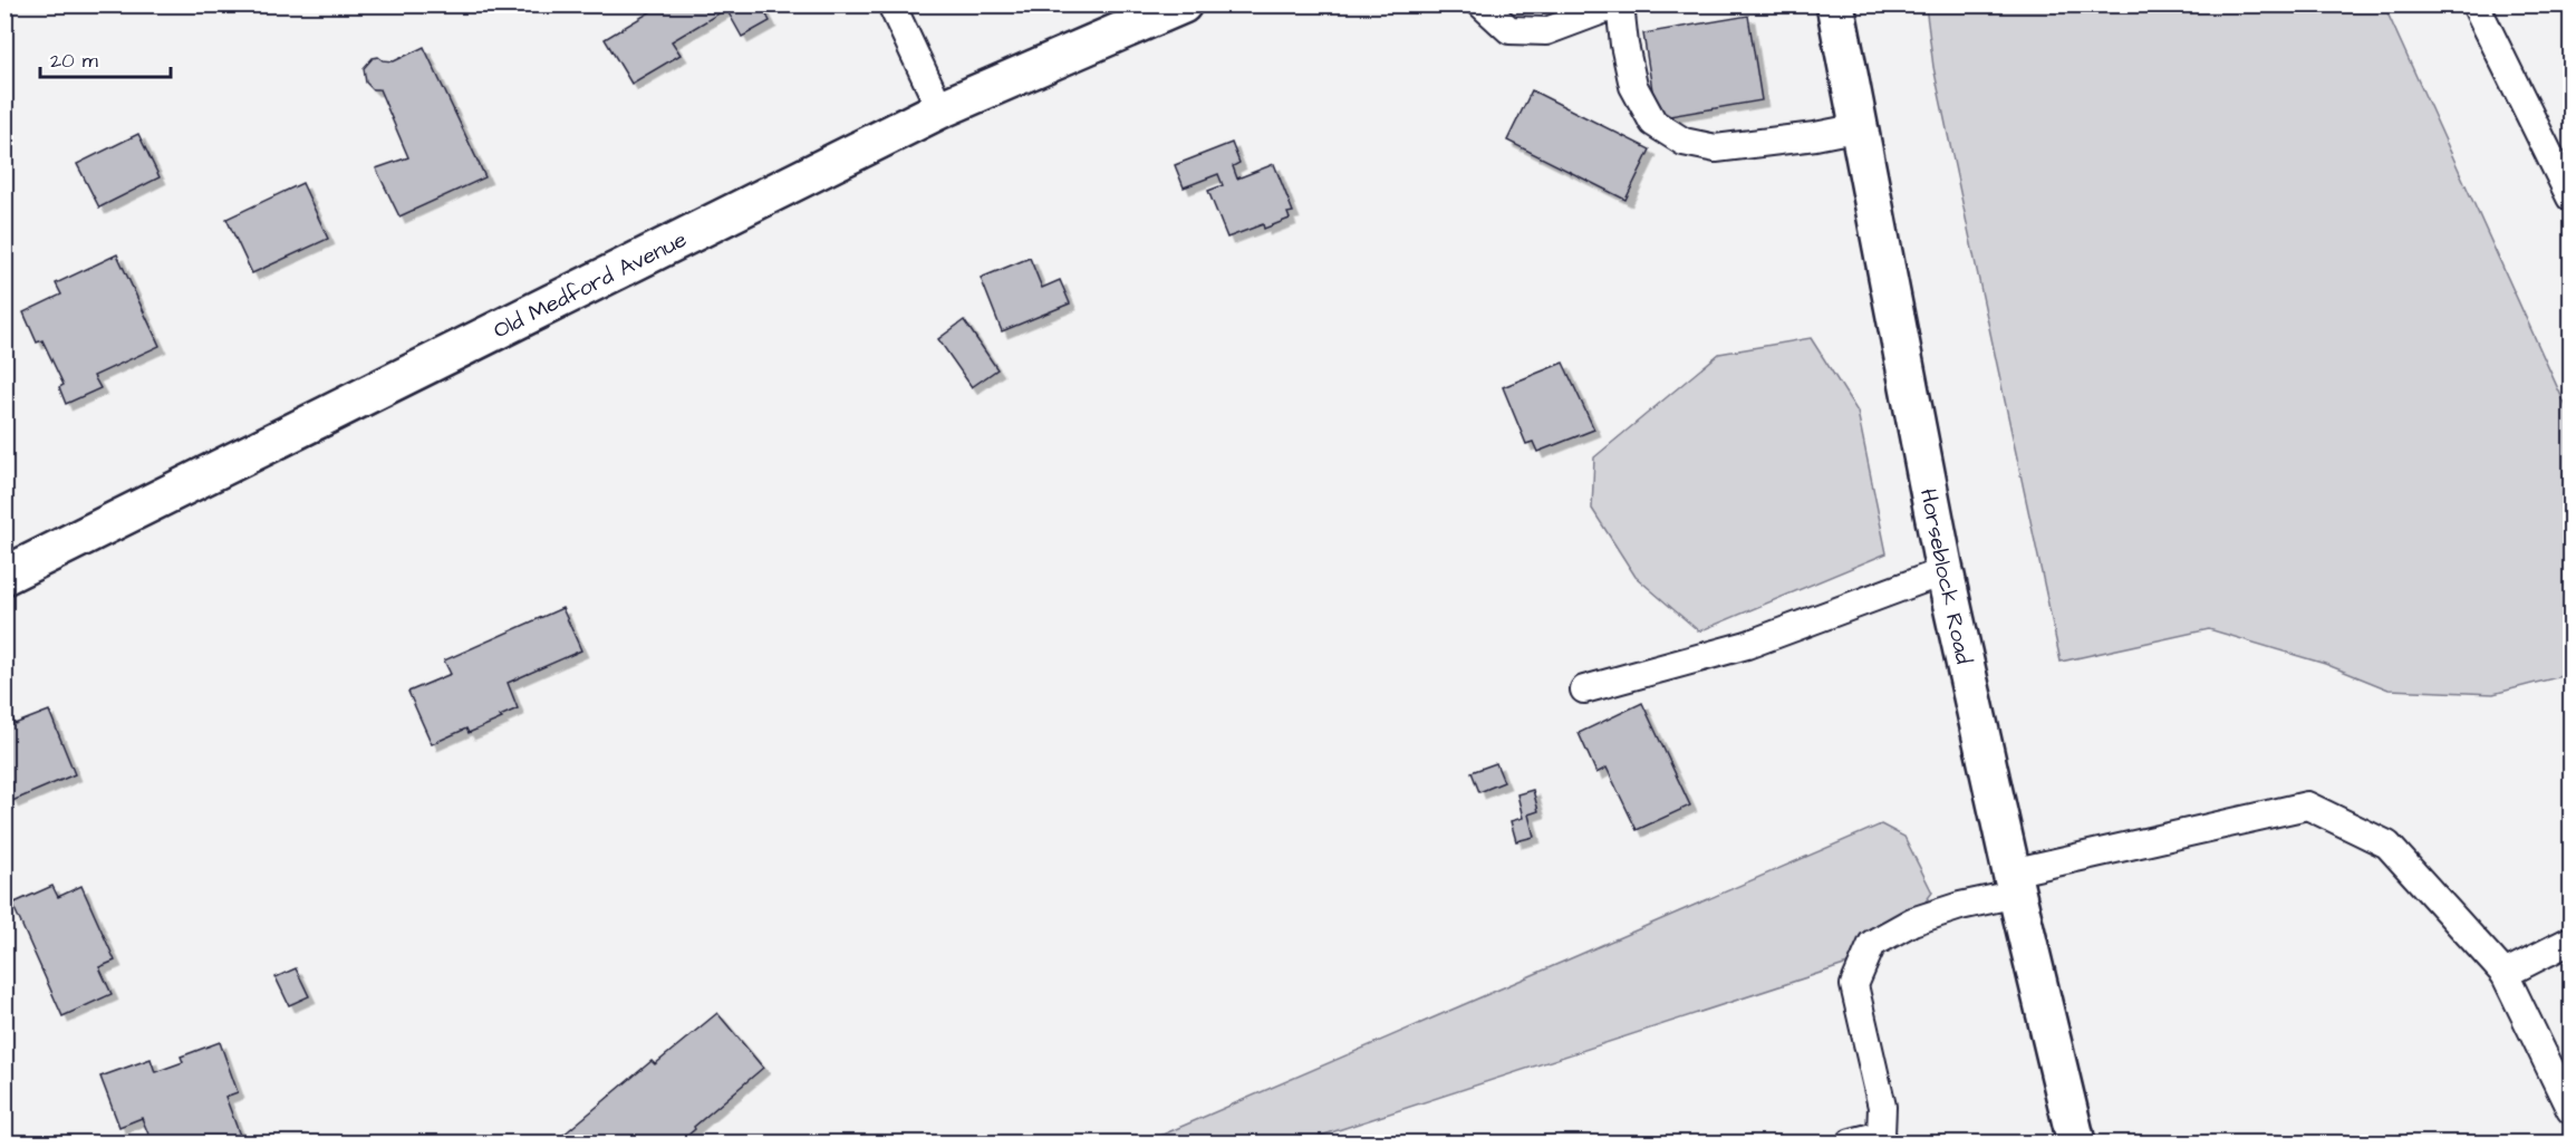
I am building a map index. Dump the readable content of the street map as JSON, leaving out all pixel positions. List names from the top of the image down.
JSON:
{
  "streets": {
    "street": ["Old Medford Avenue", "Horseblock Road"]
  },
  "scale_bar": "20 m"
}
